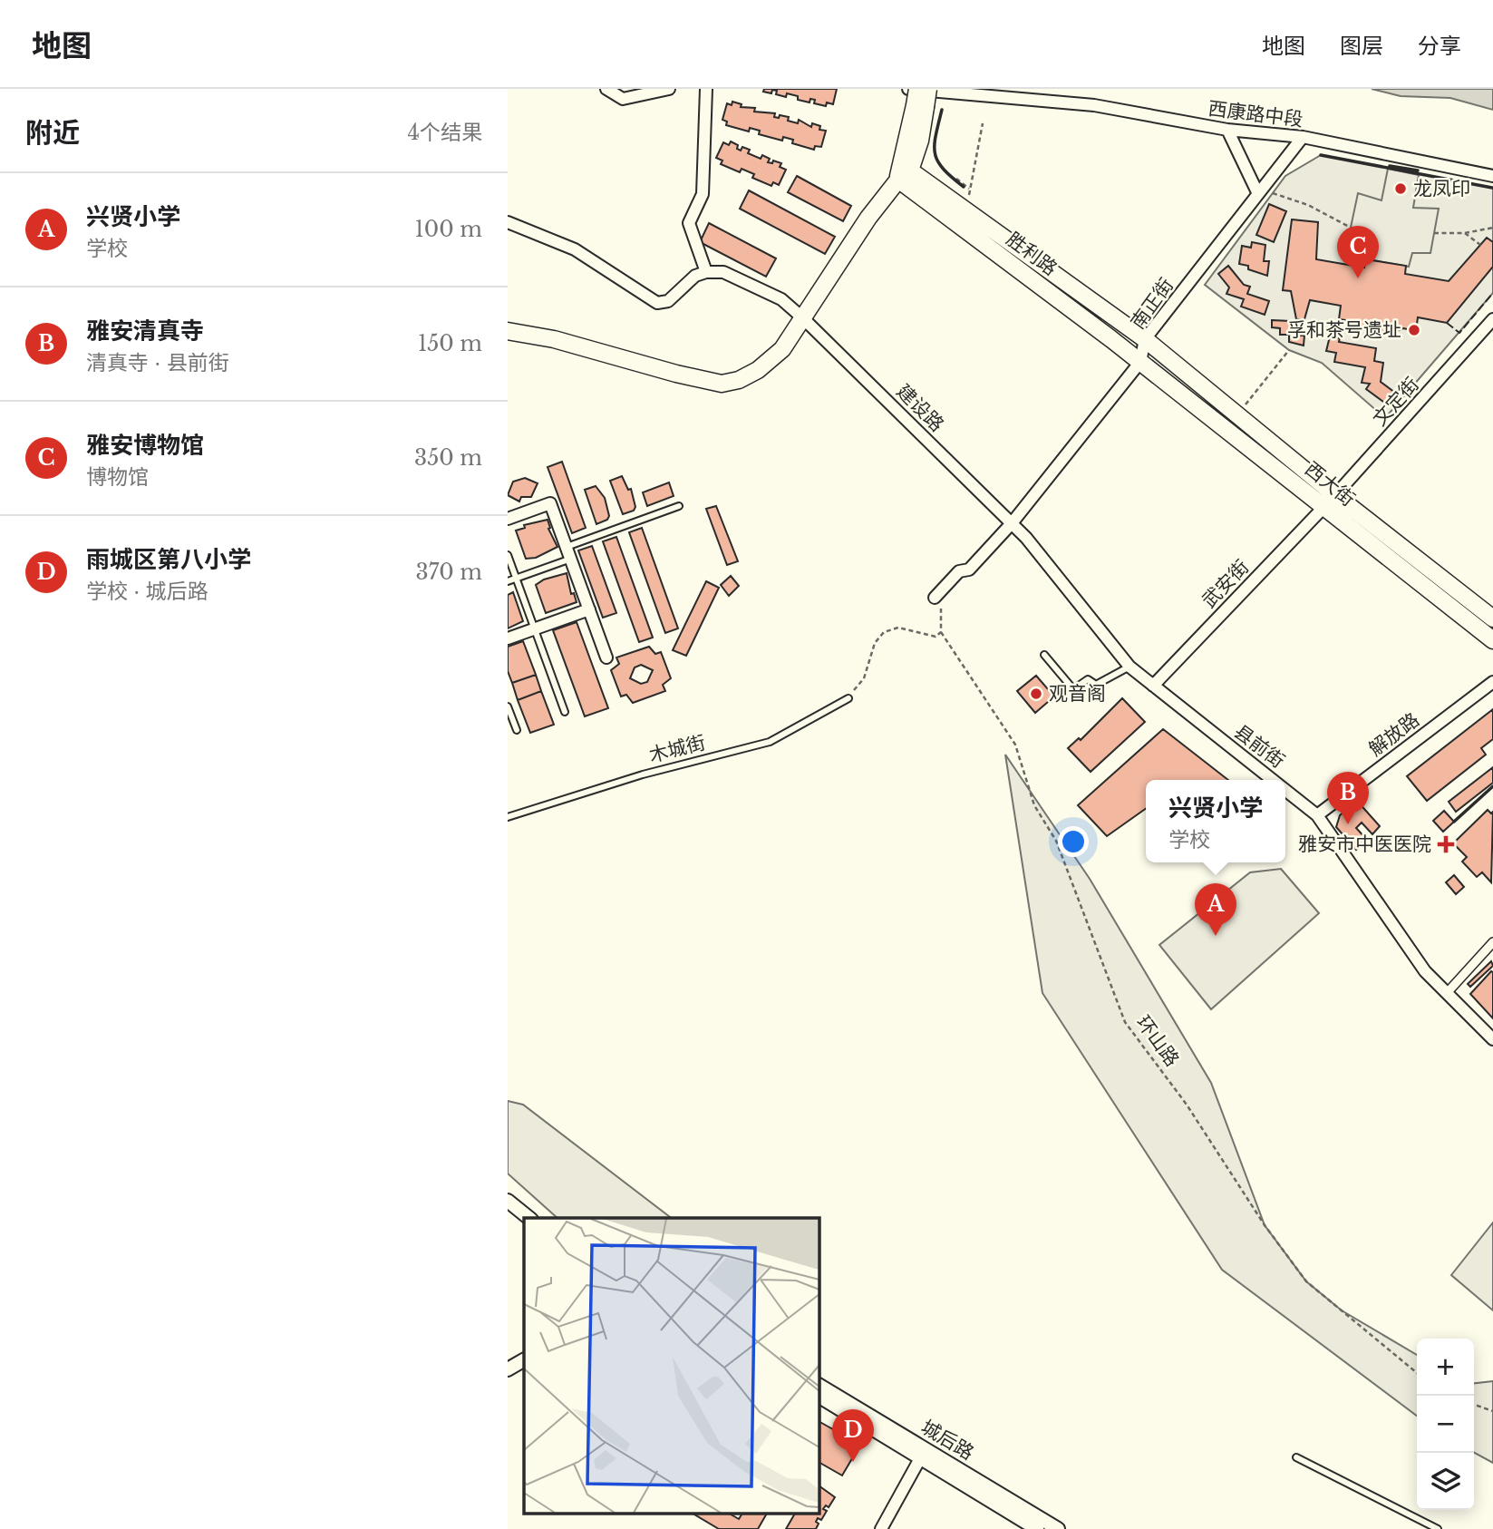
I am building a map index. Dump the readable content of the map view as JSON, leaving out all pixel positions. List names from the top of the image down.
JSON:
{
  "streets": {
    "main road": ["胜利路", "西大街"],
    "street": [
      "西康路中段",
      "南正街",
      "文定街",
      "建设路",
      "武安街",
      "解放路",
      "县前街",
      "城后路"
    ],
    "lane": ["木城街"],
    "path": ["环山路"]
  },
  "crossings": [
    ["西康路中段", "南正街"],
    ["胜利路", "南正街"],
    ["胜利路", "西大街"],
    ["南正街", "建设路"],
    ["南正街", "西大街"],
    ["南正街", "县前街"],
    ["文定街", "西大街"],
    ["文定街", "武安街"],
    ["建设路", "县前街"],
    ["西大街", "武安街"],
    ["武安街", "县前街"],
    ["解放路", "县前街"]
  ],
  "places": {
    "other": ["龙凤印", "孚和茶号遗址", "观音阁"],
    "health": ["雅安市中医医院"]
  },
  "page": {
    "header": "地图",
    "nav": ["地图", "图层", "分享"],
    "heading": ["附近", "4个结果"],
    "list": [
      {
        "mark": "A",
        "name": "兴贤小学",
        "note": "学校",
        "value": "100 m"
      },
      {
        "mark": "B",
        "name": "雅安清真寺",
        "note": "清真寺 · 县前街",
        "value": "150 m"
      },
      {
        "mark": "C",
        "name": "雅安博物馆",
        "note": "博物馆",
        "value": "350 m"
      },
      {
        "mark": "D",
        "name": "雨城区第八小学",
        "note": "学校 · 城后路",
        "value": "370 m"
      }
    ],
    "pins": [
      "C",
      "B",
      "A",
      "D"
    ],
    "popup": ["兴贤小学", "学校"],
    "map_buttons": ["+", "−"]
  }
}
